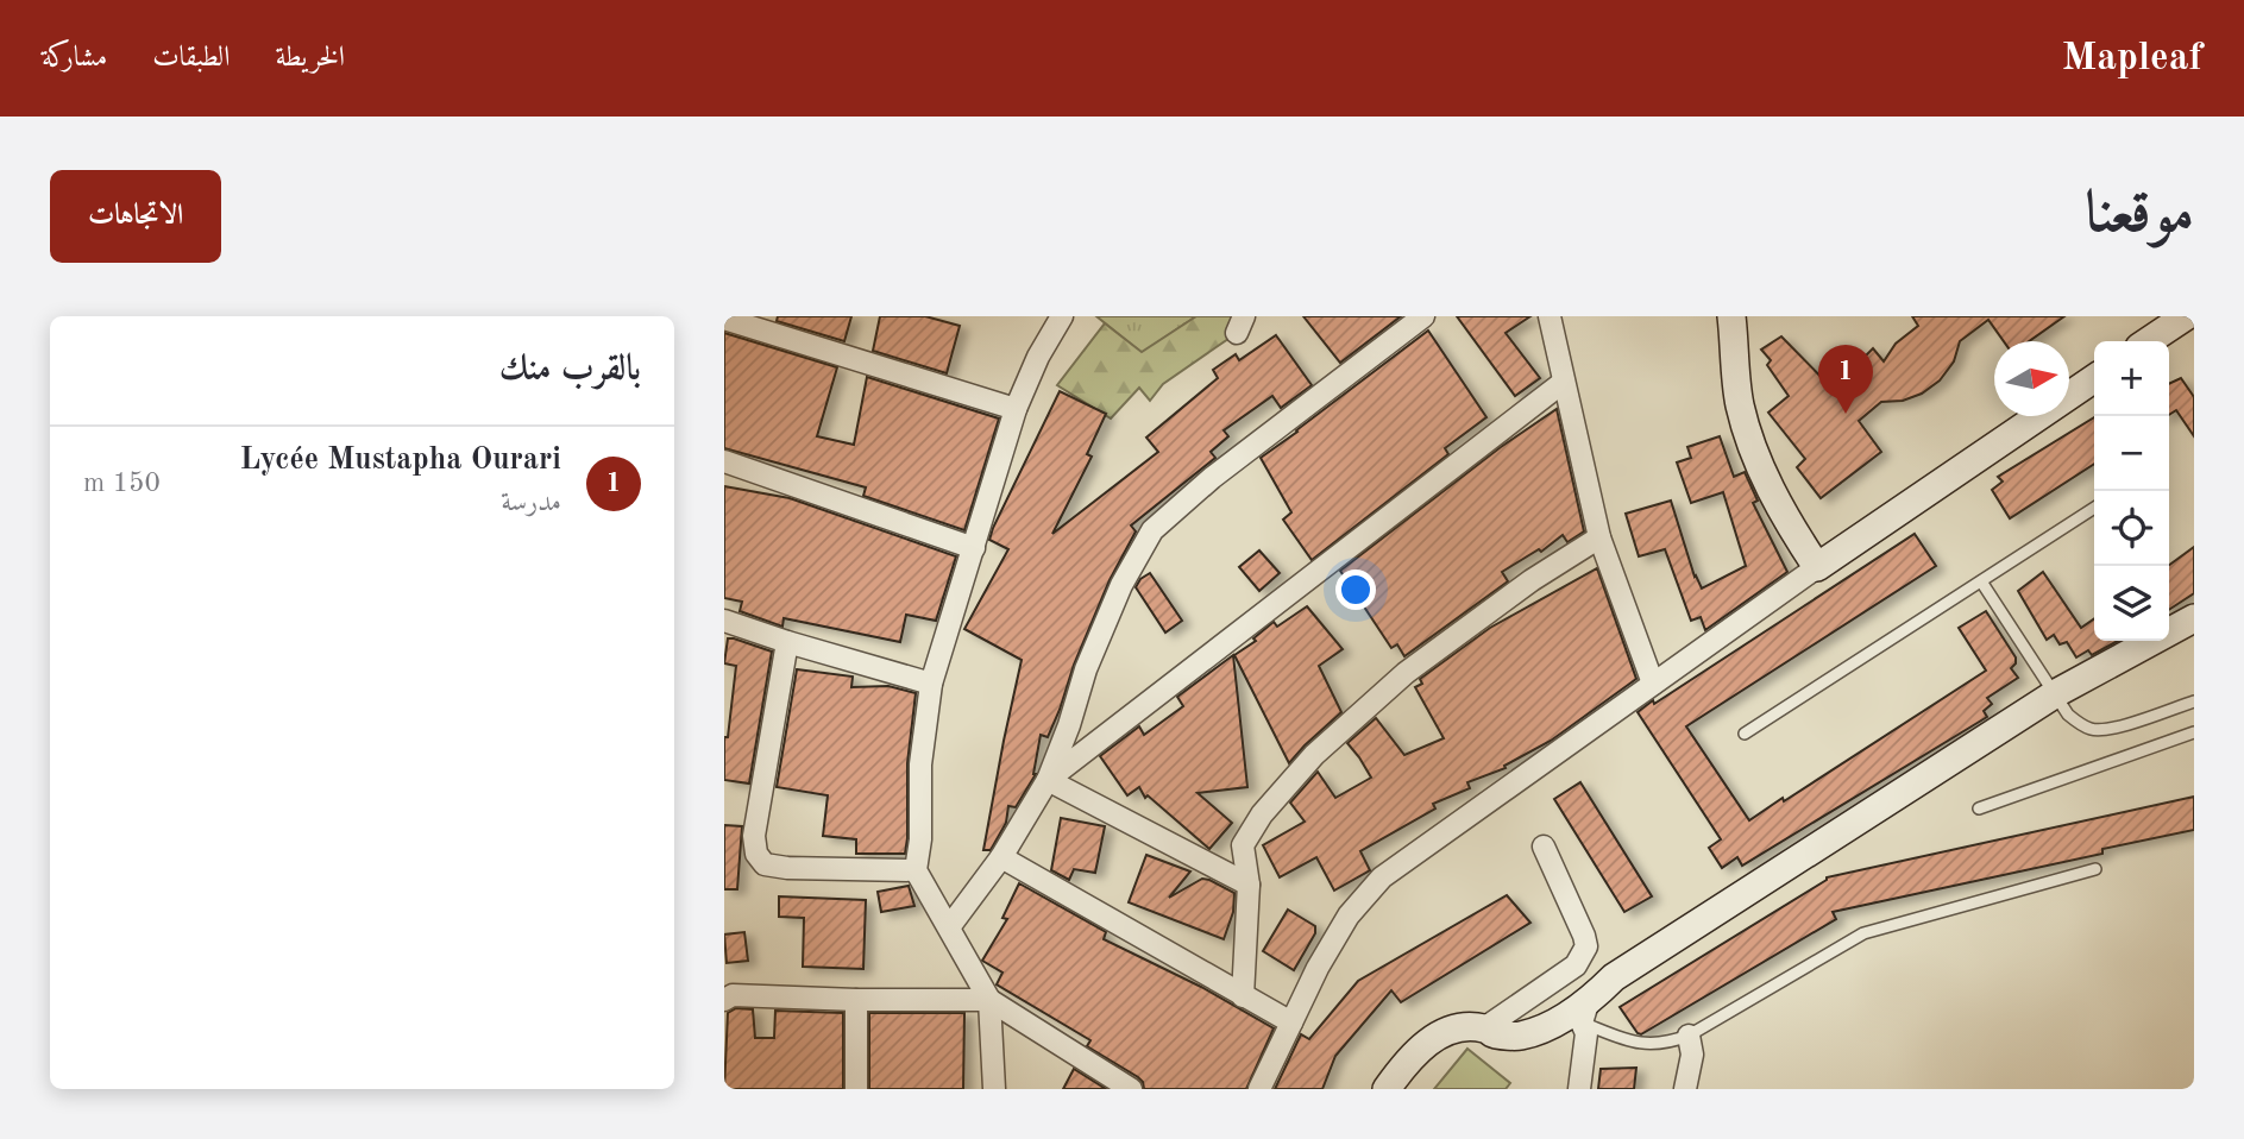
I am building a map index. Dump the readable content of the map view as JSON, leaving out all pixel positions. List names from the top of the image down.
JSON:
{
  "north": "right",
  "page": {
    "header": "Mapleaf",
    "nav": ["الخريطة", "الطبقات", "مشاركة"],
    "title": "موقعنا",
    "buttons": "الاتجاهات",
    "heading": "بالقرب منك",
    "map_buttons": ["+", "−"],
    "pins": "1",
    "list": [
      {
        "mark": "1",
        "name": "Lycée Mustapha Ourari",
        "note": "مدرسة",
        "value": "150 m"
      }
    ]
  }
}
